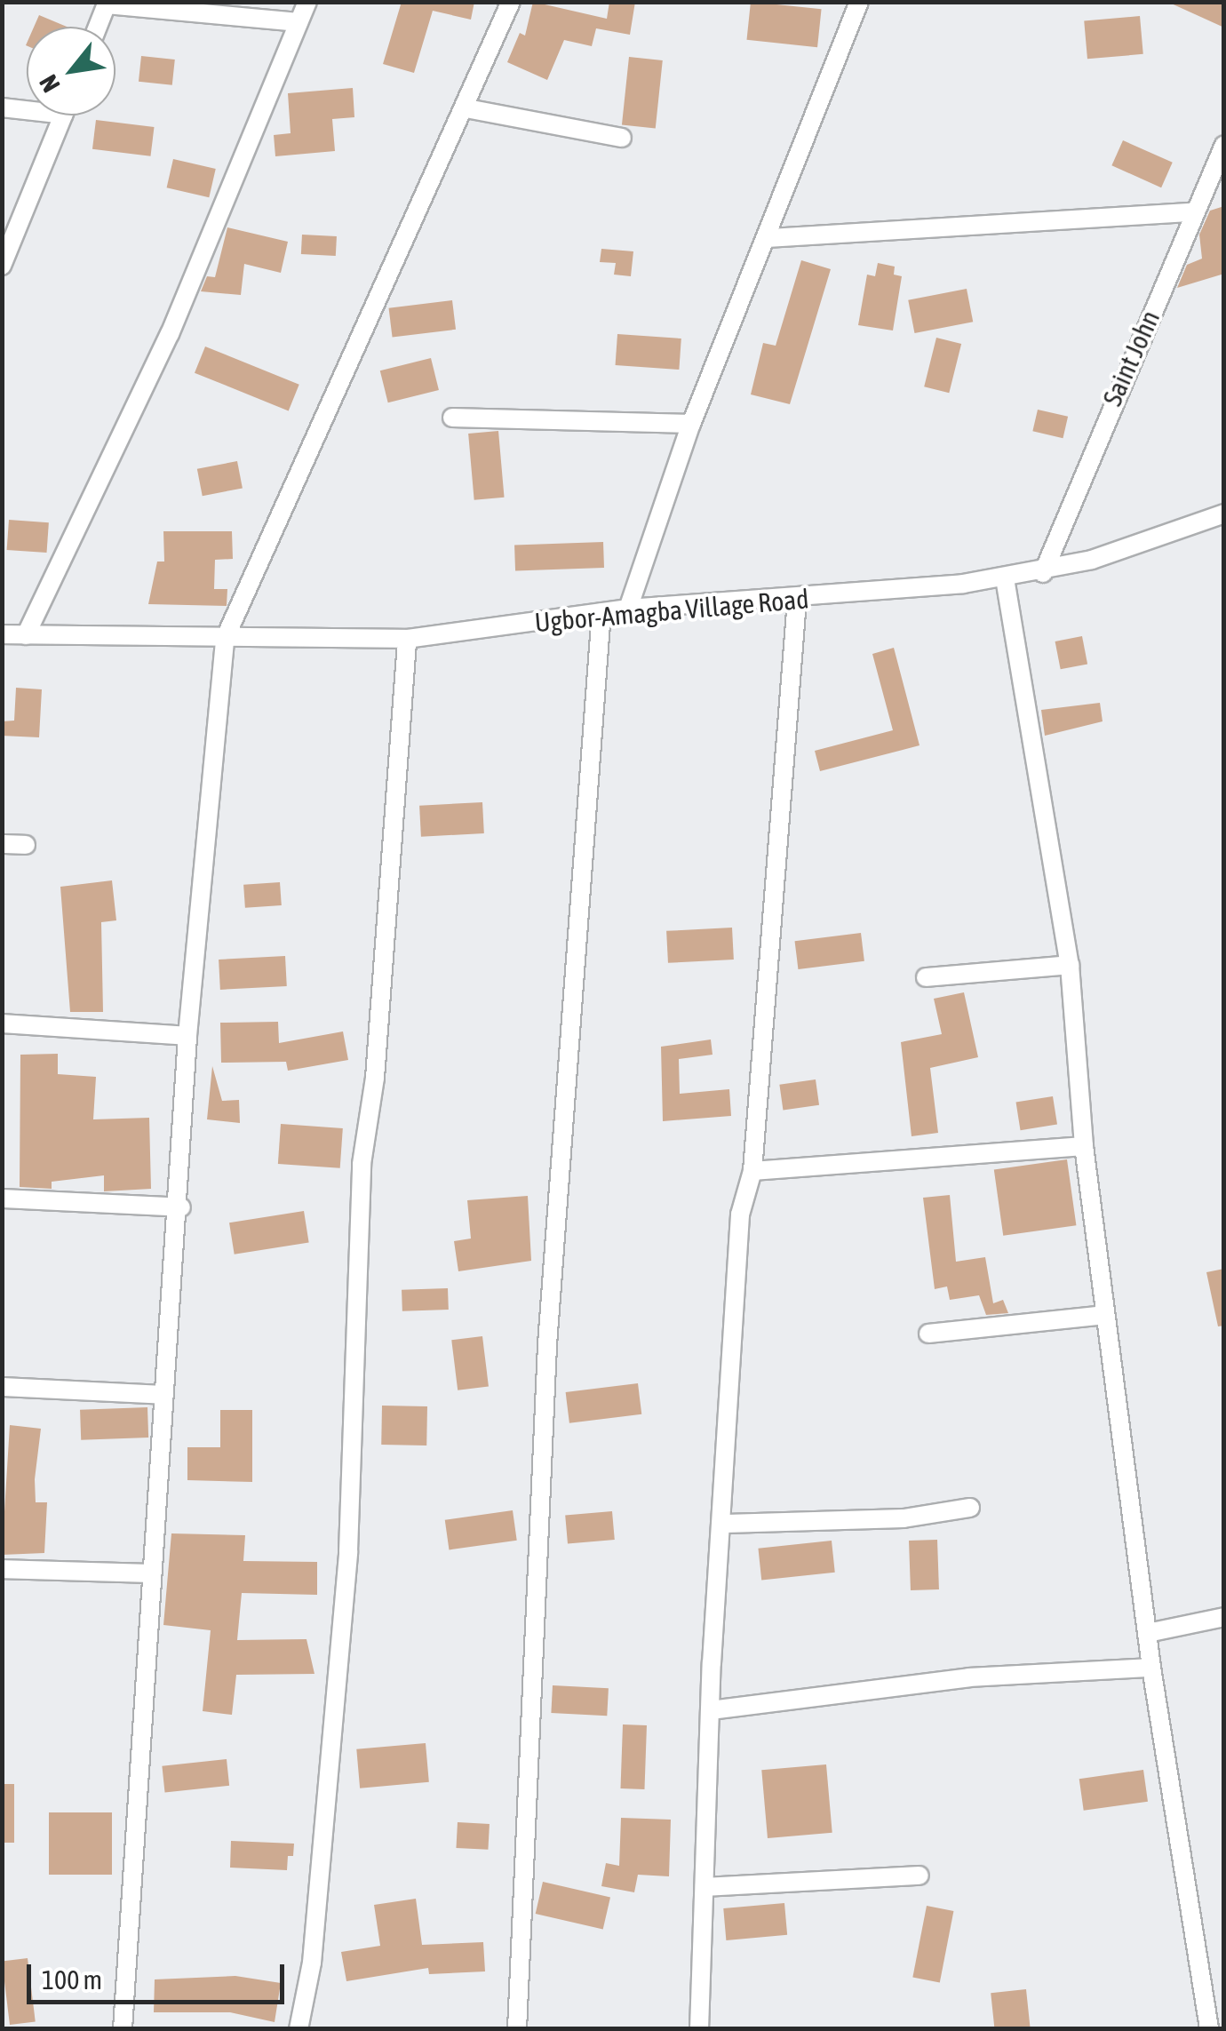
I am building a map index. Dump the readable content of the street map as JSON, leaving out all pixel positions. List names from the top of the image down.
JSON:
{
  "streets": {
    "street": ["Saint John", "Ugbor-Amagba Village Road"]
  },
  "crossings": [
    ["Saint John", "Ugbor-Amagba Village Road"]
  ],
  "scale_bar": "100 m",
  "north": "bottom left"
}
